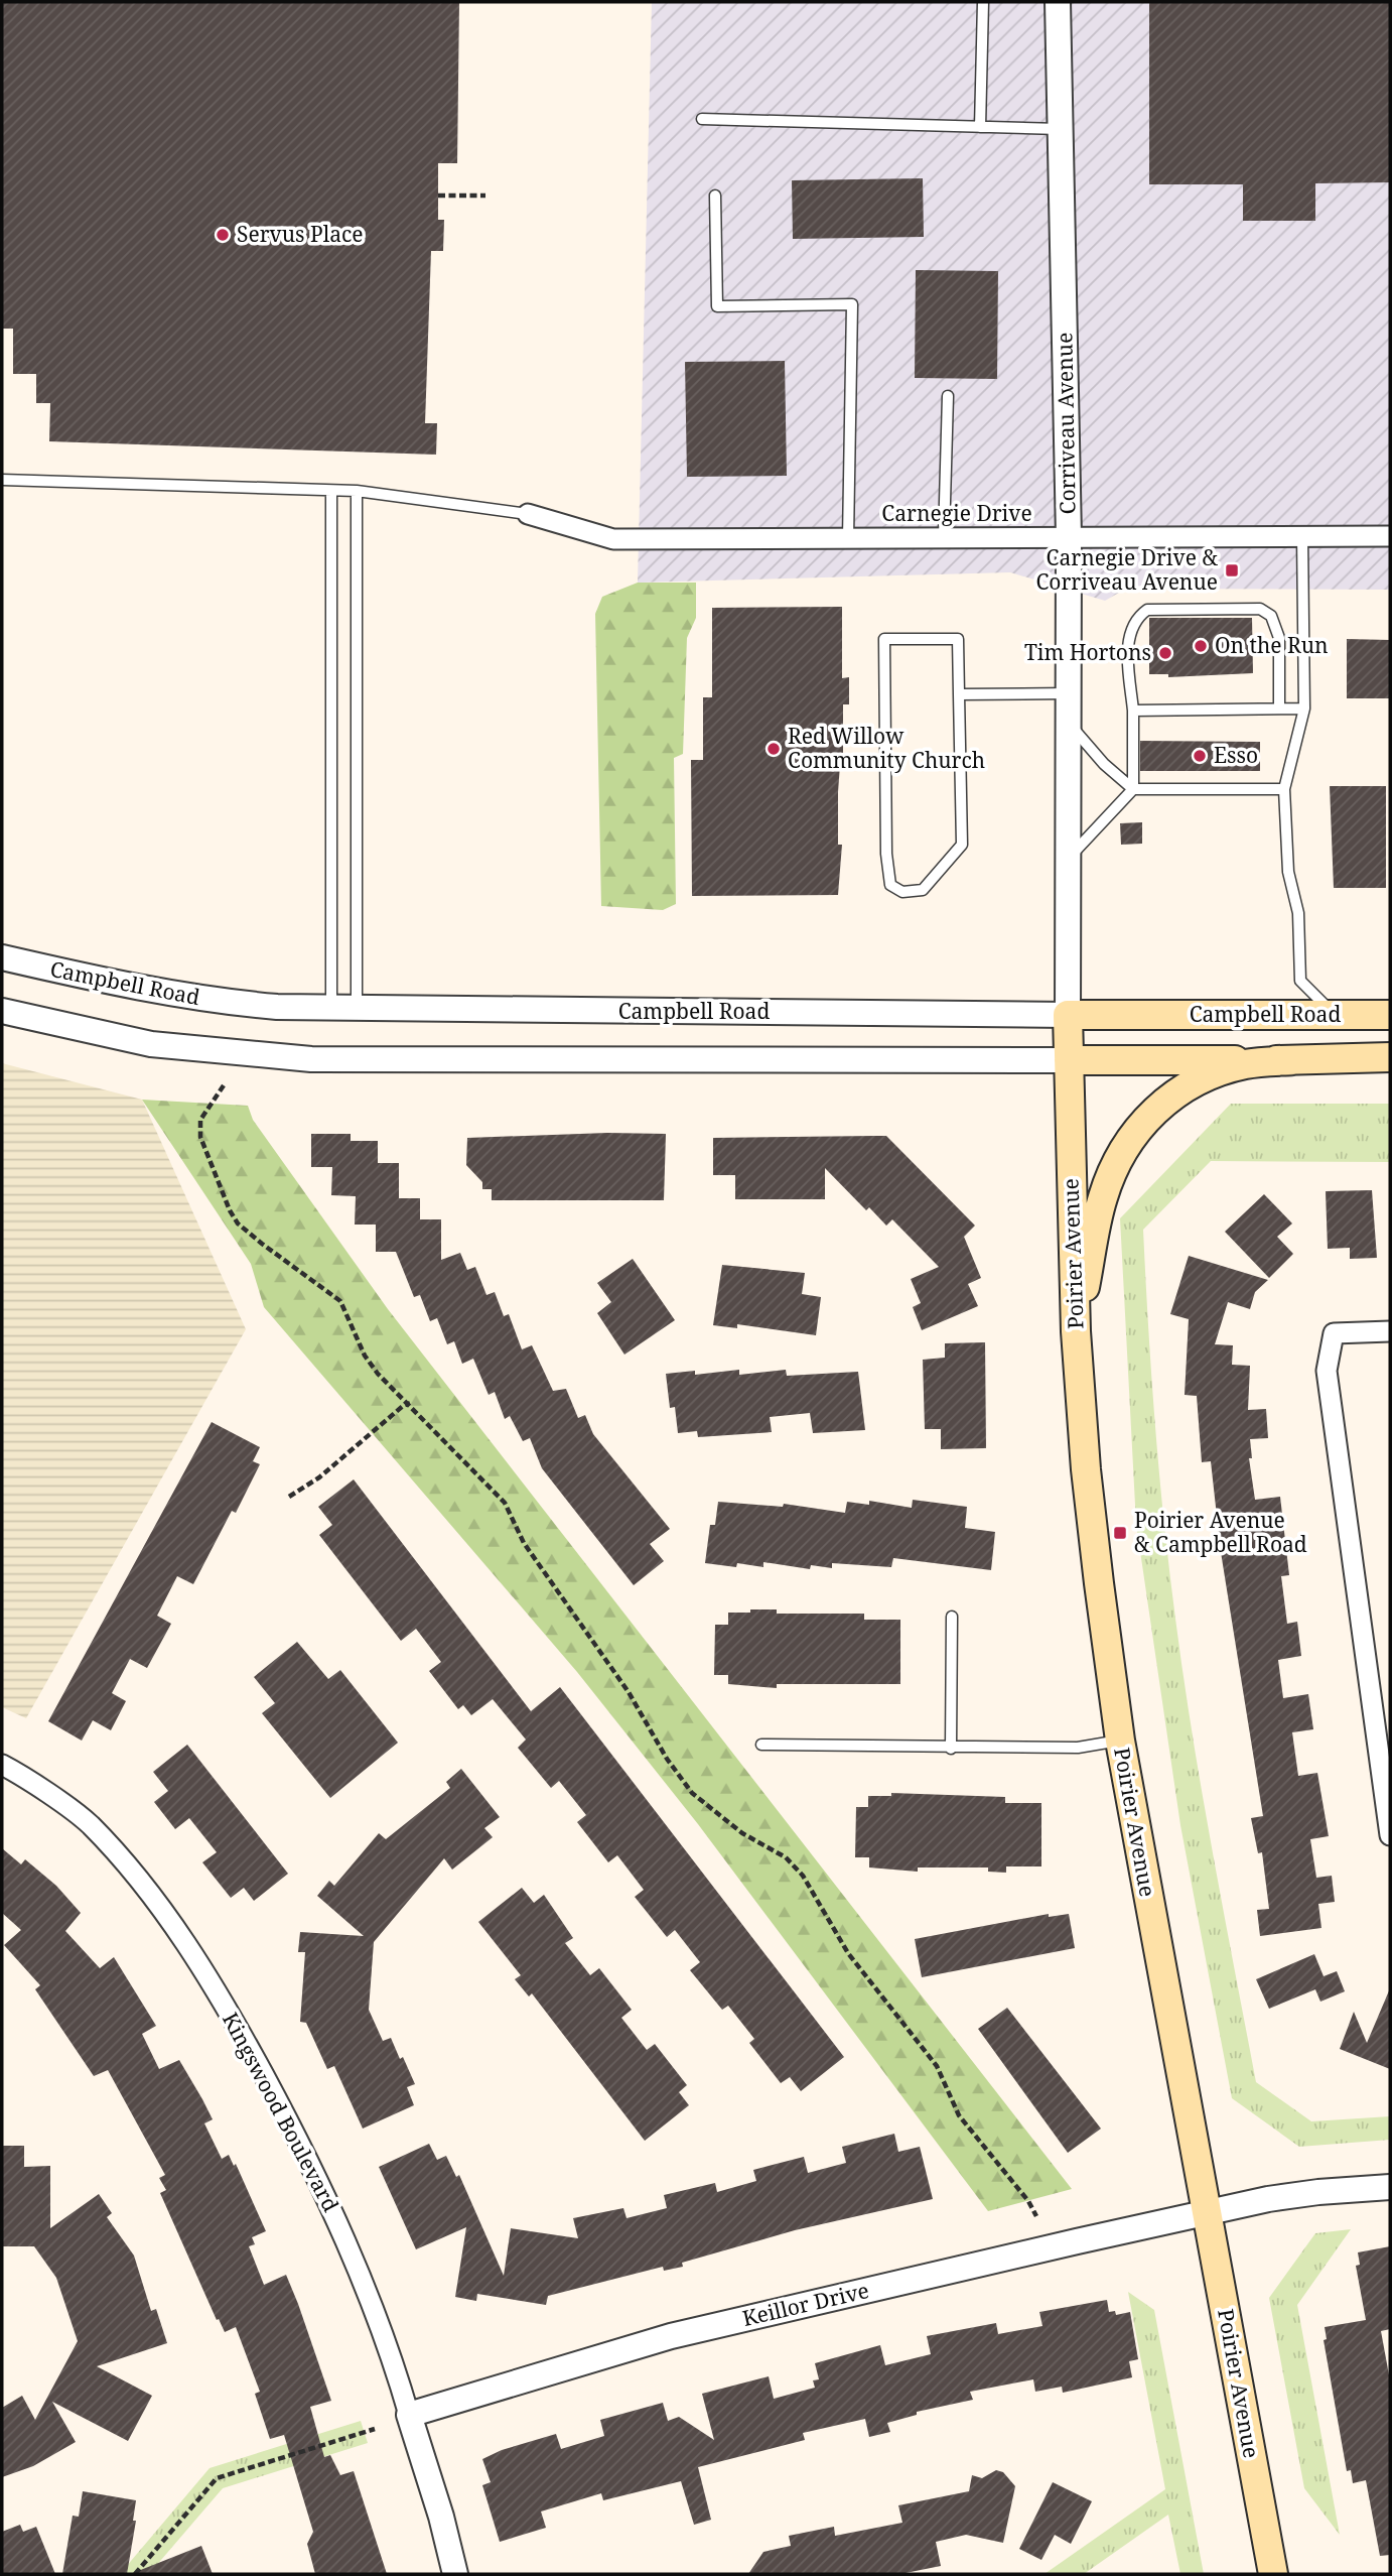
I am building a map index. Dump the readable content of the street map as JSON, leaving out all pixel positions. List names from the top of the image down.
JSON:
{
  "streets": {
    "main road": ["Campbell Road", "Poirier Avenue"],
    "street": [
      "Corriveau Avenue",
      "Carnegie Drive",
      "Kingswood Boulevard",
      "Keillor Drive"
    ]
  },
  "crossings": [
    ["Corriveau Avenue", "Carnegie Drive"],
    ["Corriveau Avenue", "Campbell Road"],
    ["Corriveau Avenue", "Poirier Avenue"],
    ["Campbell Road", "Poirier Avenue"],
    ["Poirier Avenue", "Keillor Drive"],
    ["Kingswood Boulevard", "Keillor Drive"]
  ],
  "places": {
    "other": [
      "Servus Place",
      "On the Run",
      "Tim Hortons",
      "Red Willow Community Church",
      "Esso"
    ],
    "transit": ["Carnegie Drive & Corriveau Avenue", "Poirier Avenue & Campbell Road"]
  }
}
